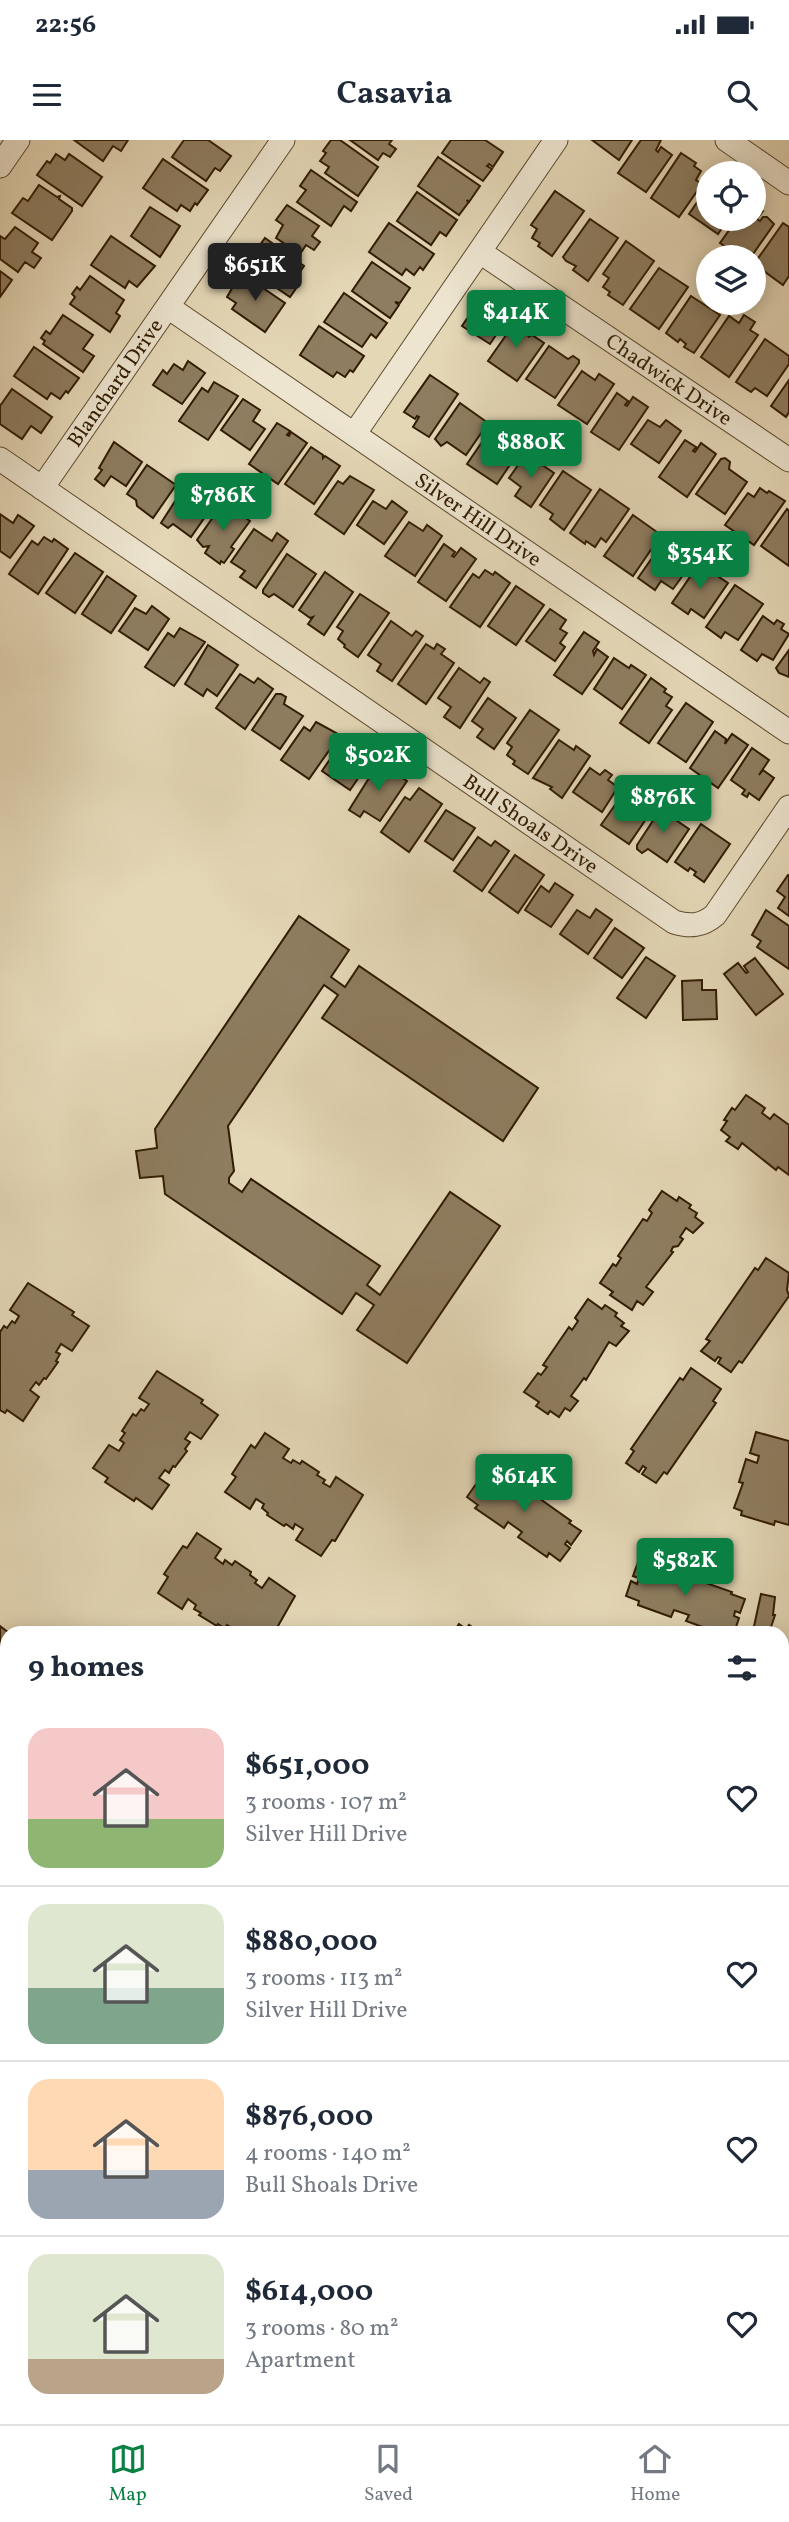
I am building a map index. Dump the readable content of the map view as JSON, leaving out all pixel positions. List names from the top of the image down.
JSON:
{
  "streets": {
    "street": [
      "Chadwick Drive",
      "Blanchard Drive",
      "Silver Hill Drive",
      "Bull Shoals Drive"
    ]
  },
  "crossings": [
    ["Blanchard Drive", "Silver Hill Drive"],
    ["Blanchard Drive", "Bull Shoals Drive"]
  ],
  "page": {
    "status": "22:56",
    "header": "Casavia",
    "price": [
      "$651K",
      "$414K",
      "$880K",
      "$786K",
      "$354K",
      "$502K",
      "$876K",
      "$614K",
      "$582K"
    ],
    "heading": "9 homes",
    "list": [
      {
        "name": "$651,000",
        "note": "3 rooms · 107 m² · Silver Hill Drive"
      },
      {
        "name": "$880,000",
        "note": "3 rooms · 113 m² · Silver Hill Drive"
      },
      {
        "name": "$876,000",
        "note": "4 rooms · 140 m² · Bull Shoals Drive"
      },
      {
        "name": "$614,000",
        "note": "3 rooms · 80 m² · Apartment"
      }
    ],
    "tabs": ["Map", "Saved", "Home"]
  }
}
